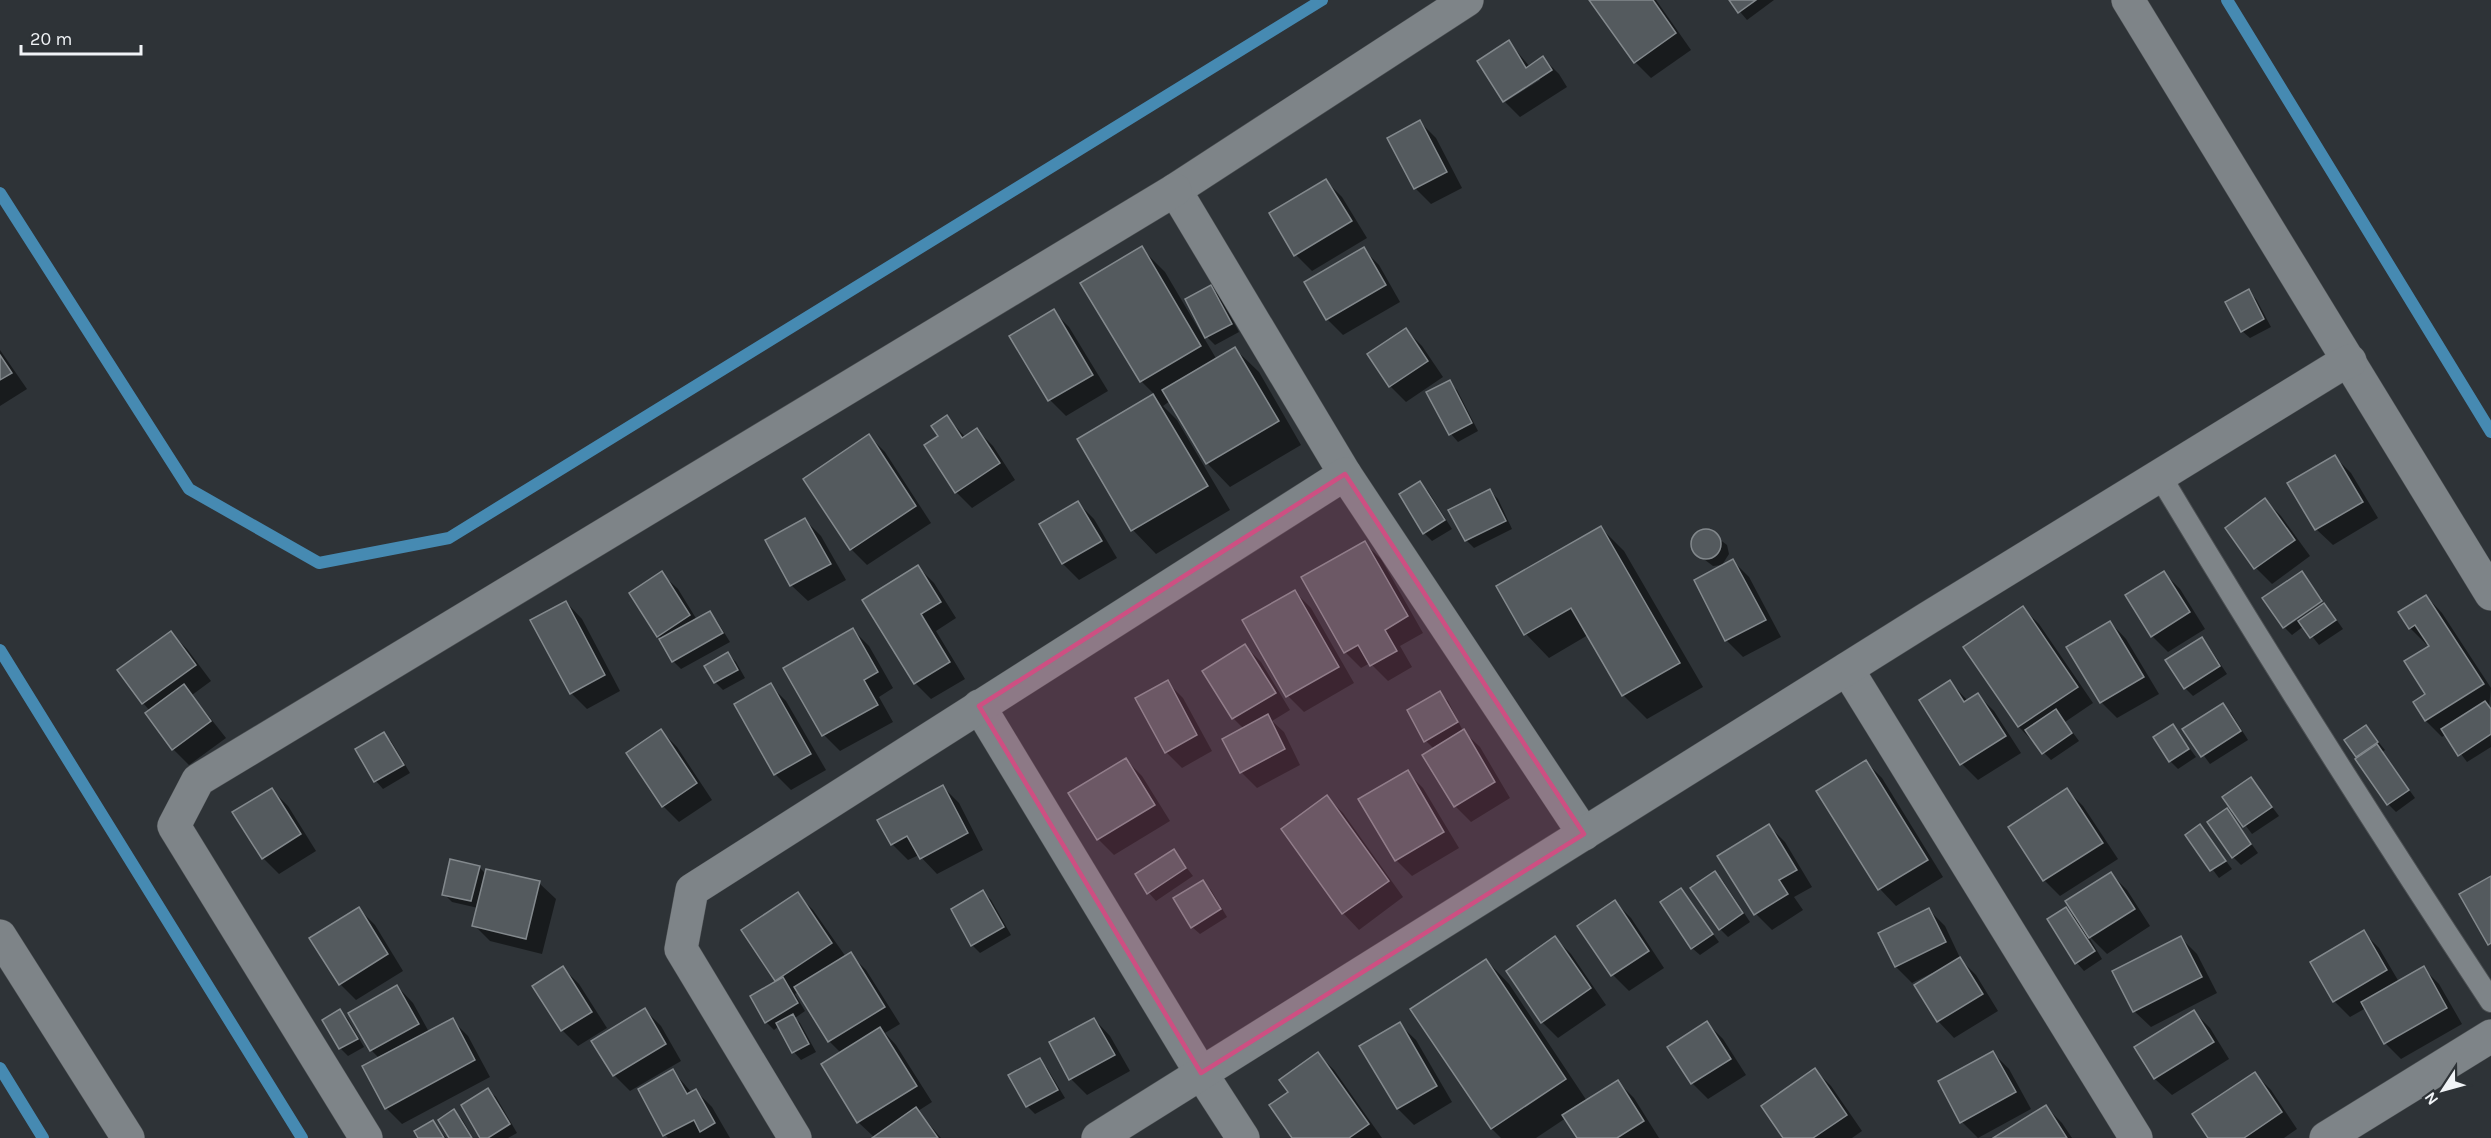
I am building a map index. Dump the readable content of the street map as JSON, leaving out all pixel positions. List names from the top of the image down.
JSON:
{
  "scale_bar": "20 m",
  "north": "bottom left"
}
